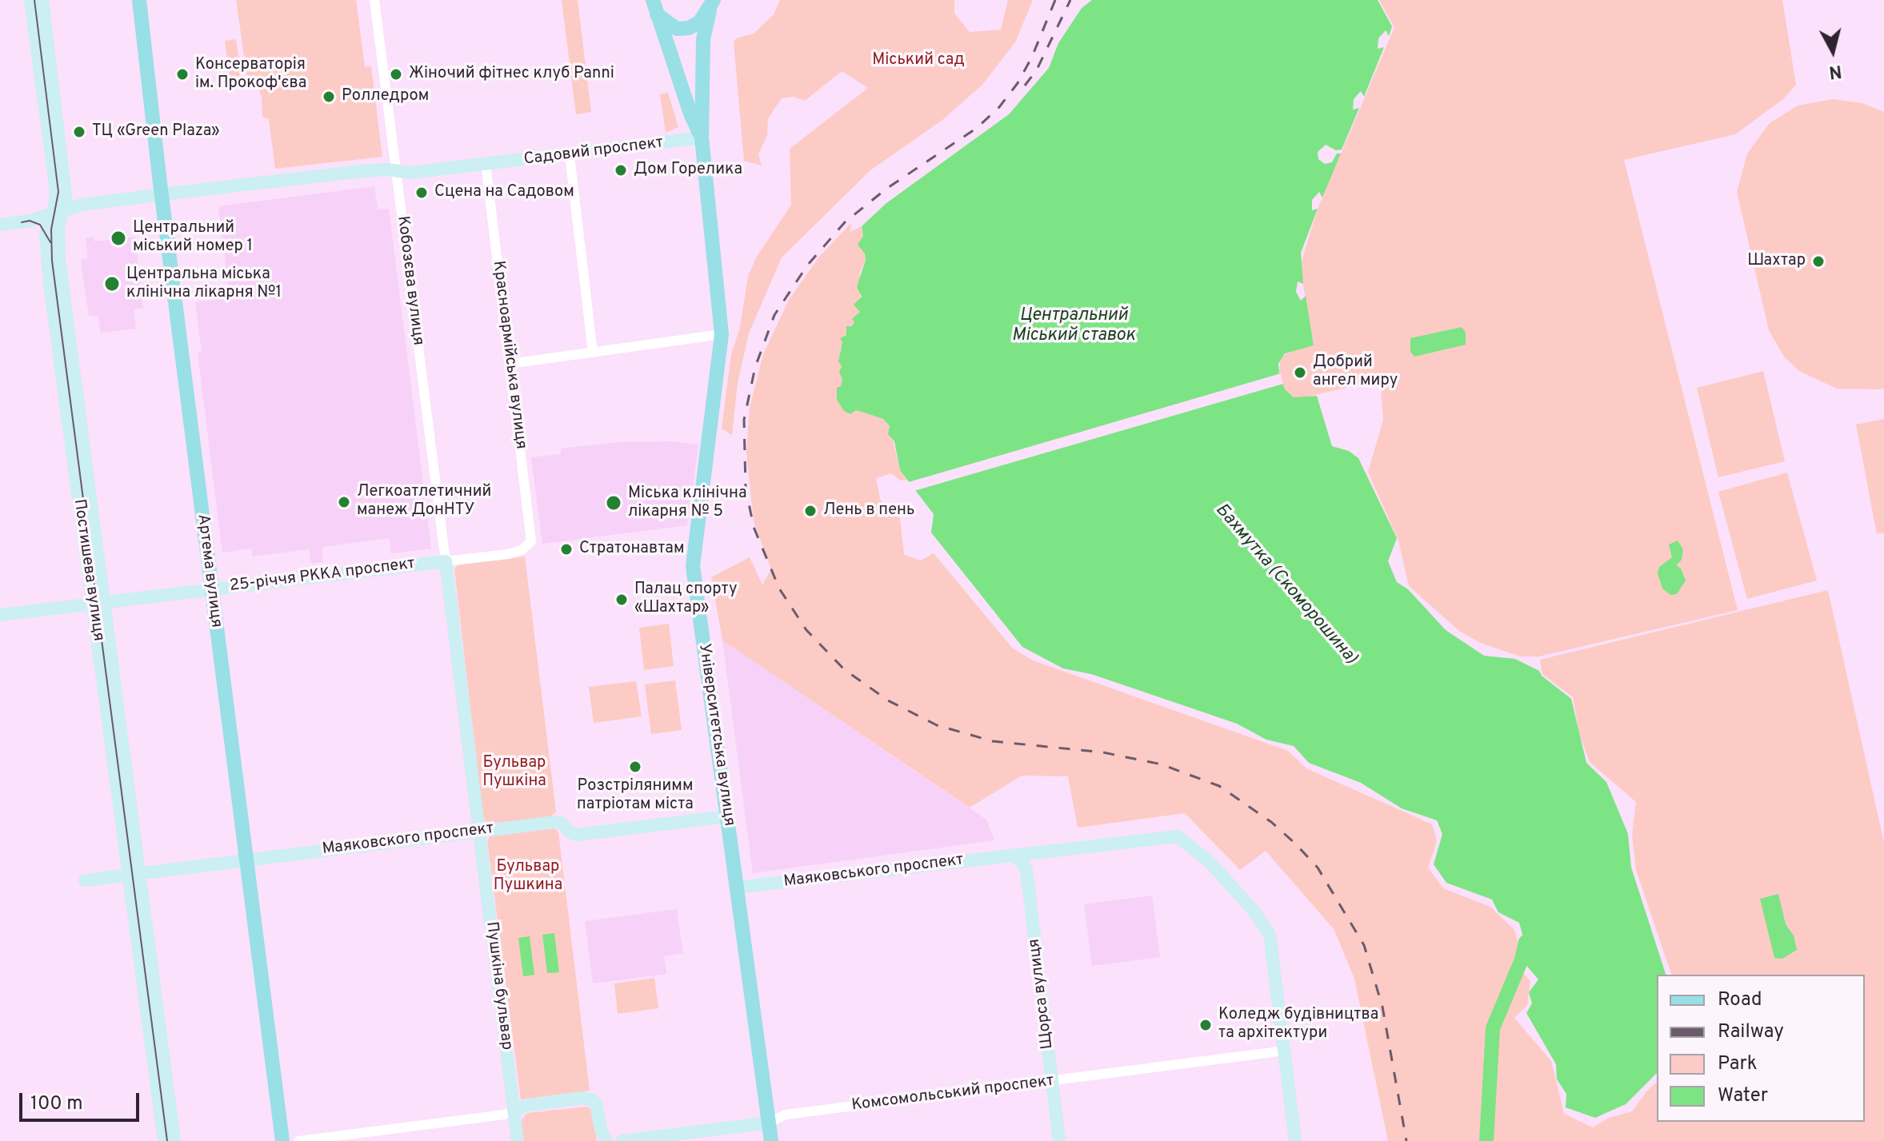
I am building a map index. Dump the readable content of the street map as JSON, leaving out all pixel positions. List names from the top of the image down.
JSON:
{
  "streets": {
    "main road": ["Артема вулиця", "Університетська вулиця"],
    "street": [
      "Садовий проспект",
      "Кобозєва вулиця",
      "Красноармійська вулиця",
      "Постишева вулиця",
      "25-річчя РККА проспект",
      "Маяковского проспект",
      "Маяковського проспект",
      "Пушкіна бульвар",
      "Щорса вулиця",
      "Комсомольський проспект"
    ]
  },
  "crossings": [
    ["Садовий проспект", "Кобозєва вулиця"],
    ["Садовий проспект", "Красноармійська вулиця"],
    ["Садовий проспект", "Постишева вулиця"],
    ["Садовий проспект", "Артема вулиця"],
    ["Садовий проспект", "Університетська вулиця"],
    ["Кобозєва вулиця", "25-річчя РККА проспект"],
    ["Кобозєва вулиця", "Пушкіна бульвар"],
    ["Красноармійська вулиця", "25-річчя РККА проспект"],
    ["Постишева вулиця", "25-річчя РККА проспект"],
    ["Постишева вулиця", "Маяковского проспект"],
    ["Артема вулиця", "25-річчя РККА проспект"],
    ["Артема вулиця", "Маяковского проспект"],
    ["25-річчя РККА проспект", "Пушкіна бульвар"],
    ["Університетська вулиця", "Маяковского проспект"],
    ["Університетська вулиця", "Маяковського проспект"],
    ["Університетська вулиця", "Комсомольський проспект"],
    ["Маяковского проспект", "Пушкіна бульвар"],
    ["Маяковського проспект", "Комсомольський проспект"],
    ["Щорса вулиця", "Комсомольський проспект"]
  ],
  "water": ["Центральний Міський ставок", "Бахмутка (Скоморошина)"],
  "parks": ["Міський сад", "Бульвар Пушкіна", "Бульвар Пушкина"],
  "places": [
    "Консерваторія ім. Прокоф'єва",
    "Жіночий фітнес клуб Panni",
    "Ролледром",
    "ТЦ «Green Plaza»",
    "Дом Горелика",
    "Сцена на Садовом",
    "Центральний міський номер 1",
    "Шахтар",
    "Центральна міська клінічна лікарня №1",
    "Добрий ангел миру",
    "Легкоатлетичний манеж ДонНТУ",
    "Міська клінічна лікарня № 5",
    "Лень в пень",
    "Стратонавтам",
    "Палац спорту «Шахтар»",
    "Розстрілянимм патріотам міста",
    "Коледж будівництва та архітектури"
  ],
  "legend": [
    "Road",
    "Railway",
    "Park",
    "Water"
  ],
  "scale_bar": "100 m",
  "north": "bottom"
}
